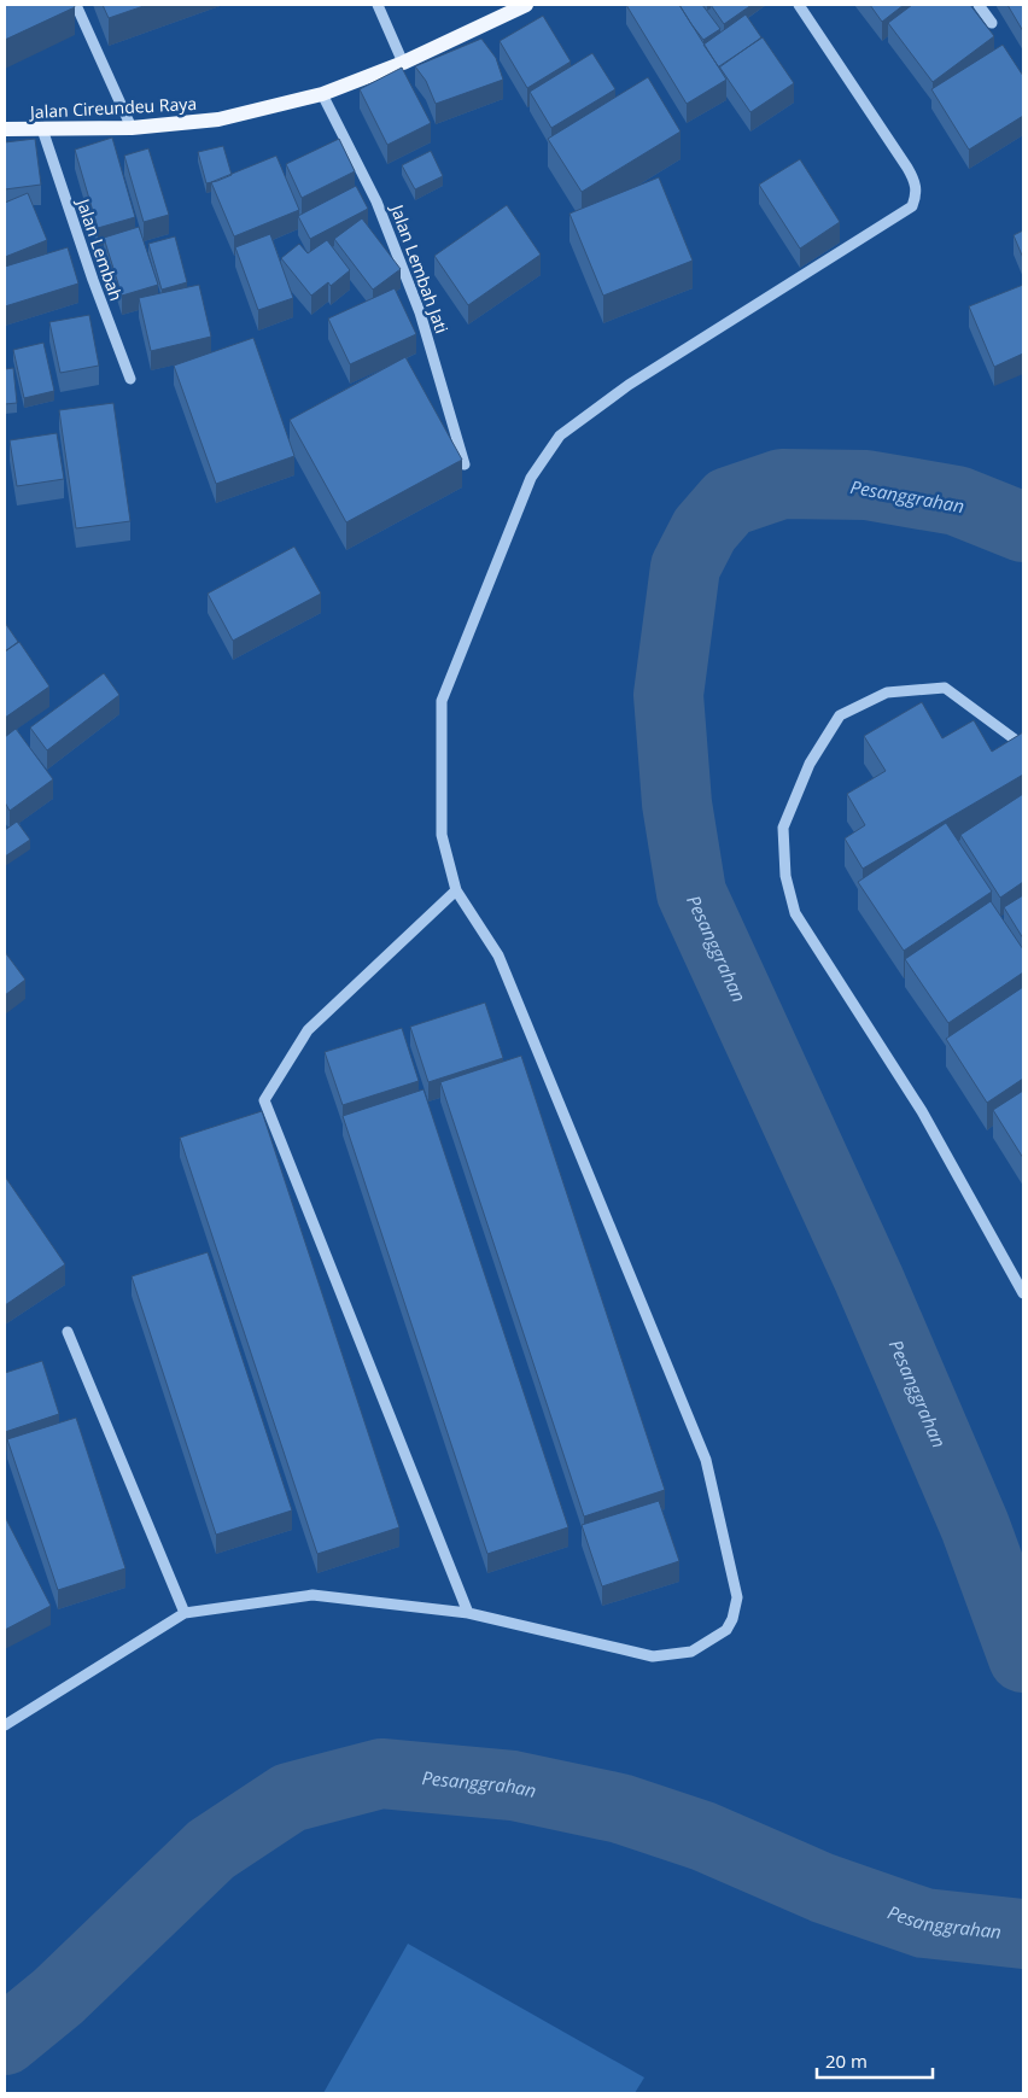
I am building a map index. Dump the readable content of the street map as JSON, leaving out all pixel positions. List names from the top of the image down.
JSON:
{
  "streets": {
    "main road": ["Jalan Cireundeu Raya"],
    "street": ["Jalan Lembah", "Jalan Lembah Jati"]
  },
  "crossings": [
    ["Jalan Cireundeu Raya", "Jalan Lembah"],
    ["Jalan Cireundeu Raya", "Jalan Lembah Jati"]
  ],
  "water": ["Pesanggrahan"],
  "scale_bar": "20 m"
}
